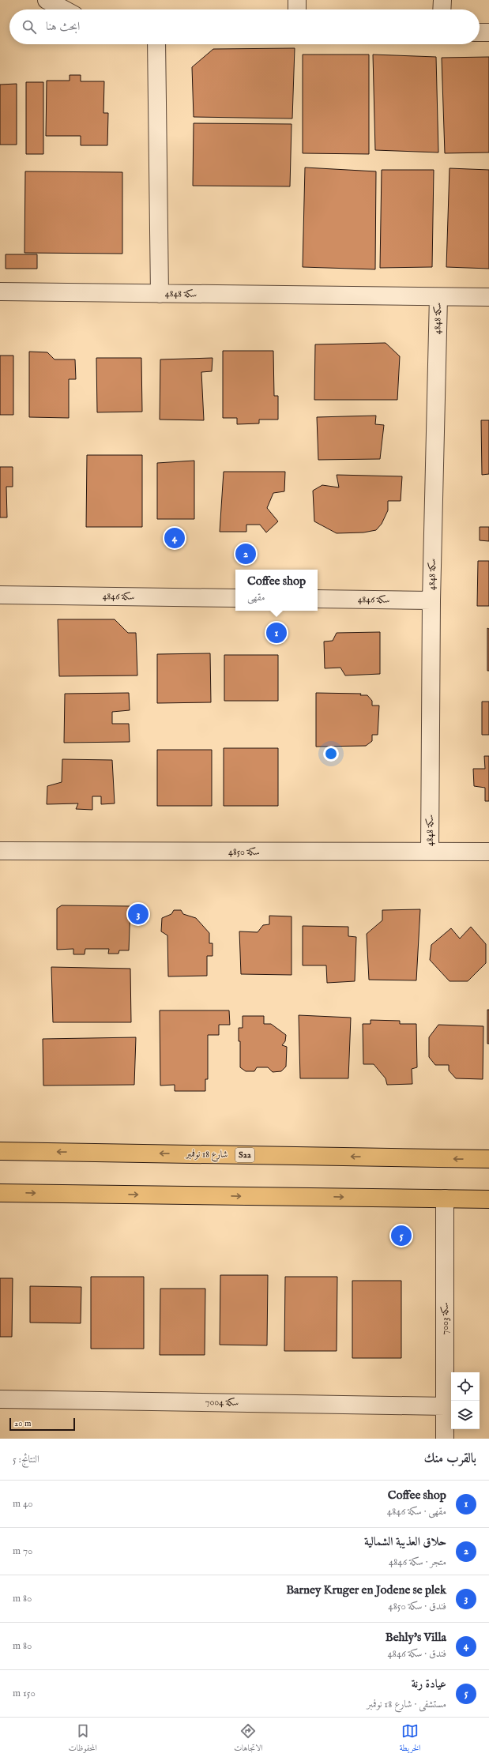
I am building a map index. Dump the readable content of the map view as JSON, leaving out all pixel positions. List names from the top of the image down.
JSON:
{
  "streets": {
    "main road": ["شارع 18 نوفمبر", "S22"],
    "street": [
      "سكة 4848",
      "سكة 4846",
      "سكة 4850",
      "سكة 7003",
      "سكة 7004"
    ]
  },
  "crossings": [
    ["سكة 4848", "سكة 4846"],
    ["سكة 4848", "سكة 4850"],
    ["سكة 7003", "سكة 7004"]
  ],
  "scale_bar": "20 m",
  "page": {
    "search": "ابحث هنا",
    "pins": [
      "4",
      "2",
      "1",
      "3",
      "5"
    ],
    "popup": ["Coffee shop", "مقهى"],
    "scale": "20 m",
    "heading": ["بالقرب منك", "النتائج: 5"],
    "list": [
      {
        "mark": "1",
        "name": "Coffee shop",
        "note": "مقهى · سكة 4846",
        "value": "40 m"
      },
      {
        "mark": "2",
        "name": "حلاق العذيبة الشمالية",
        "note": "متجر · سكة 4846",
        "value": "70 m"
      },
      {
        "mark": "3",
        "name": "Barney Kruger en Jodene se plek",
        "note": "فندق · سكة 4850",
        "value": "80 m"
      },
      {
        "mark": "4",
        "name": "Behly's Villa",
        "note": "فندق · سكة 4846",
        "value": "80 m"
      },
      {
        "mark": "5",
        "name": "عيادة رنة",
        "note": "مستشفى · شارع 18 نوفمبر",
        "value": "150 m"
      }
    ],
    "nav": ["الخريطة", "الاتجاهات", "المحفوظات"]
  }
}
